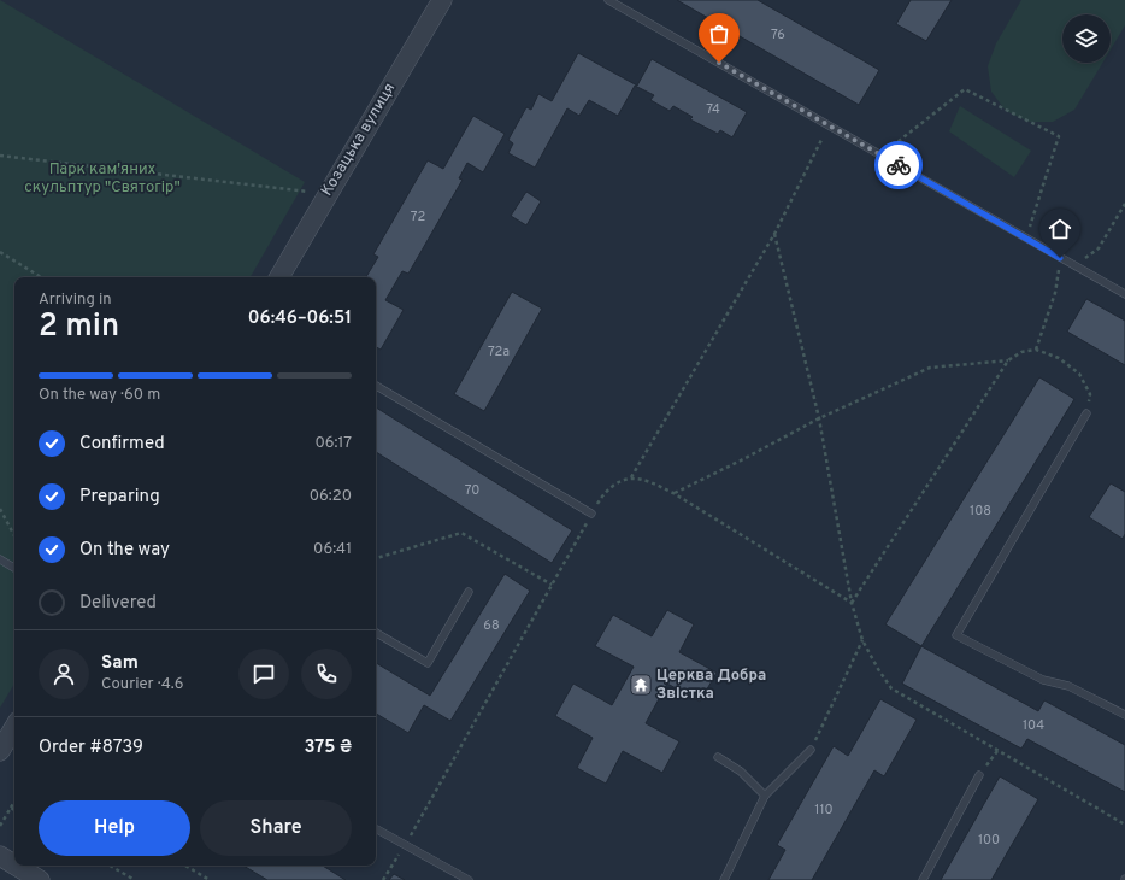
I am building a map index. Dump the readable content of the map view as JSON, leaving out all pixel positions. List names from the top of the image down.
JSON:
{
  "streets": {
    "street": ["Козацька вулиця"]
  },
  "parks": ["Парк кам'яних скульптур \"Святогір\""],
  "places": {
    "temple": ["Церква Добра Звістка"]
  },
  "house_numbers": [
    "76",
    "74",
    "72",
    "72а",
    "70",
    "108",
    "68",
    "104",
    "110",
    "100"
  ],
  "page": {
    "heading": ["2 min", "Arriving in", "06:46–06:51"],
    "panel": [
      "Sam",
      "Courier · 4.6",
      "Order #8739",
      "375 ₴"
    ],
    "bar": "On the way · 60 m",
    "list": [
      ["Confirmed", "06:17"],
      ["Preparing", "06:20"],
      ["On the way", "06:41"],
      "Delivered"
    ],
    "buttons": ["Help", "Share"]
  }
}
